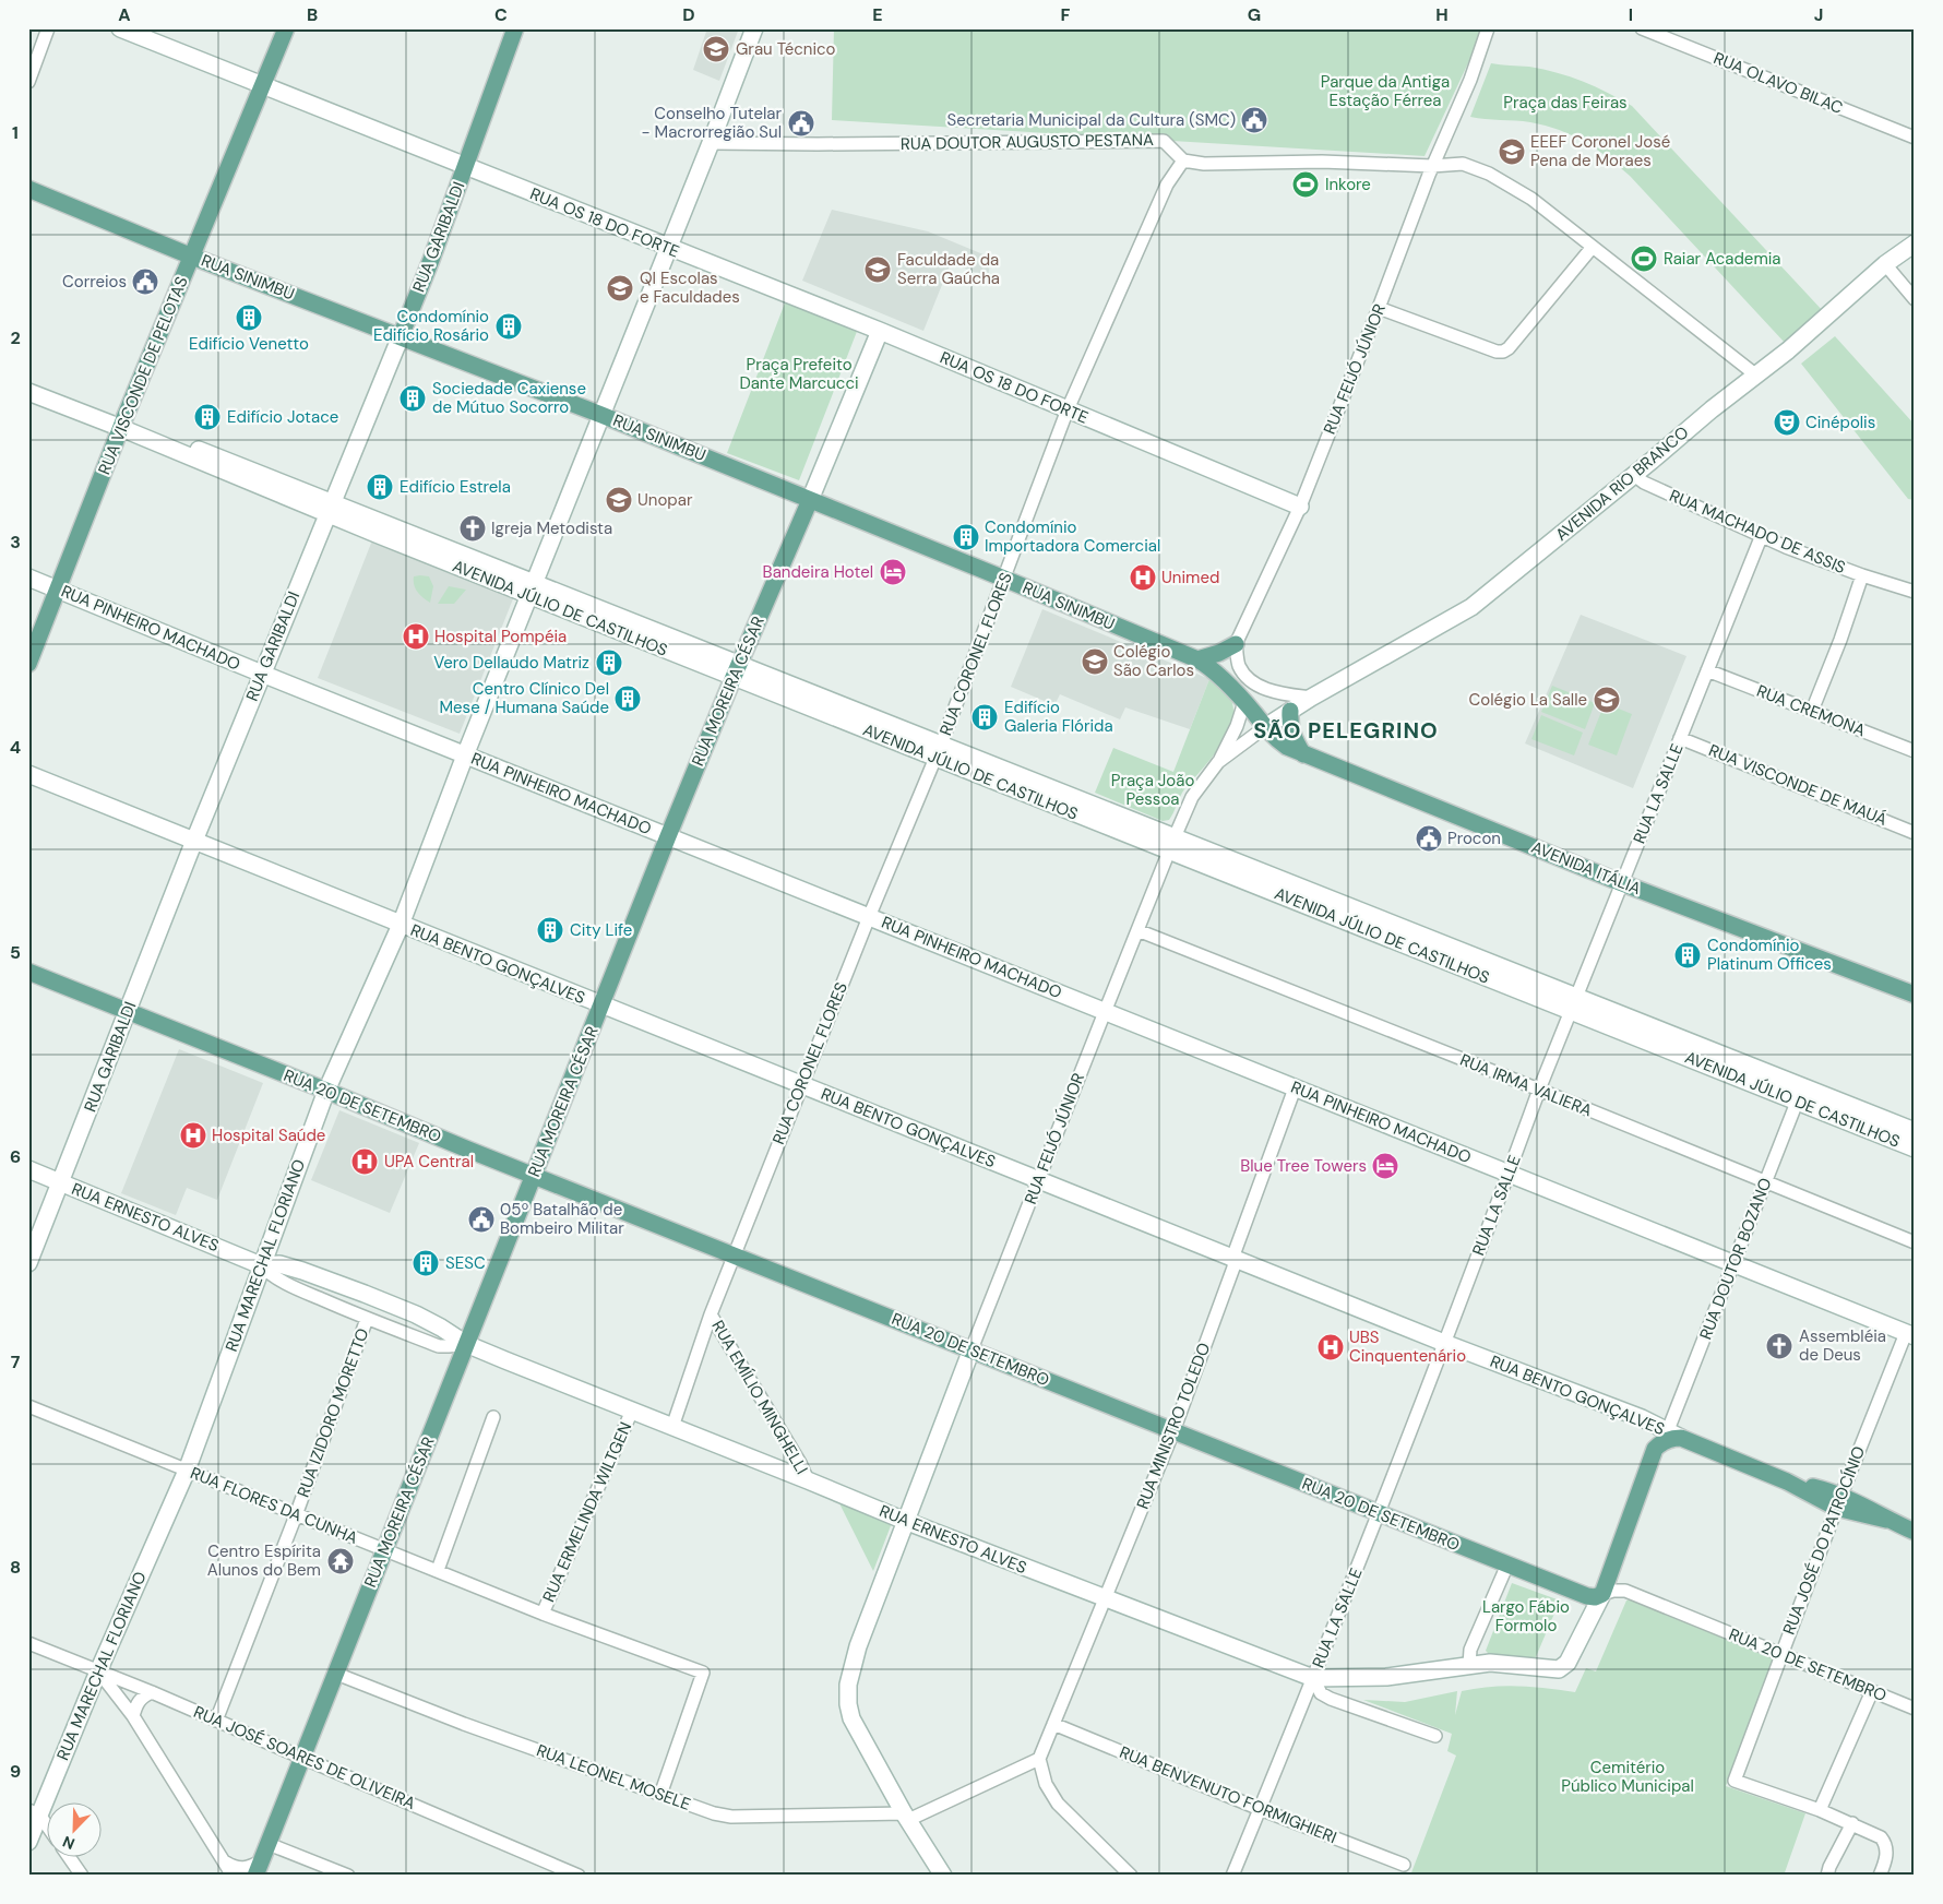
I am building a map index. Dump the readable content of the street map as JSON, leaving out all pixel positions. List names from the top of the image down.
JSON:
{
  "streets": {
    "main road": [
      "RUA GARIBALDI",
      "RUA SINIMBU",
      "RUA VISCONDE DE PELOTAS",
      "RUA MOREIRA CÉSAR",
      "AVENIDA ITÁLIA",
      "RUA BENTO GONÇALVES",
      "RUA 20 DE SETEMBRO"
    ],
    "street": [
      "RUA OLAVO BILAC",
      "RUA DOUTOR AUGUSTO PESTANA",
      "RUA OS 18 DO FORTE",
      "RUA FEIJÓ JÚNIOR",
      "AVENIDA RIO BRANCO",
      "RUA MACHADO DE ASSIS",
      "AVENIDA JÚLIO DE CASTILHOS",
      "RUA PINHEIRO MACHADO",
      "RUA CORONEL FLORES",
      "RUA CREMONA",
      "RUA VISCONDE DE MAUÁ",
      "RUA LA SALLE",
      "RUA IRMA VALIERA",
      "RUA ERNESTO ALVES",
      "RUA MARECHAL FLORIANO",
      "RUA DOUTOR BOZANO",
      "RUA EMÍLIO MINGHELLI",
      "RUA IZIDORO MORETTO",
      "RUA MINISTRO TOLEDO",
      "RUA FLORES DA CUNHA",
      "RUA ERMELINDA WILTGEN",
      "RUA JOSÉ DO PATROCÍNIO",
      "RUA JOSÉ SOARES DE OLIVEIRA",
      "RUA LEONEL MOSELE",
      "RUA BENVENUTO FORMIGHIERI"
    ]
  },
  "crossings": [
    ["RUA DOUTOR AUGUSTO PESTANA", "RUA CORONEL FLORES"],
    ["RUA DOUTOR AUGUSTO PESTANA", "RUA MARECHAL FLORIANO"],
    ["RUA OS 18 DO FORTE", "RUA GARIBALDI"],
    ["RUA OS 18 DO FORTE", "RUA FEIJÓ JÚNIOR"],
    ["RUA OS 18 DO FORTE", "RUA VISCONDE DE PELOTAS"],
    ["RUA OS 18 DO FORTE", "RUA CORONEL FLORES"],
    ["RUA OS 18 DO FORTE", "RUA MOREIRA CÉSAR"],
    ["RUA OS 18 DO FORTE", "RUA MARECHAL FLORIANO"],
    ["RUA GARIBALDI", "RUA SINIMBU"],
    ["RUA GARIBALDI", "AVENIDA JÚLIO DE CASTILHOS"],
    ["RUA GARIBALDI", "RUA PINHEIRO MACHADO"],
    ["RUA GARIBALDI", "RUA BENTO GONÇALVES"],
    ["RUA GARIBALDI", "RUA 20 DE SETEMBRO"],
    ["RUA GARIBALDI", "RUA ERNESTO ALVES"],
    ["RUA SINIMBU", "RUA FEIJÓ JÚNIOR"],
    ["RUA SINIMBU", "RUA VISCONDE DE PELOTAS"],
    ["RUA SINIMBU", "AVENIDA RIO BRANCO"],
    ["RUA SINIMBU", "RUA CORONEL FLORES"],
    ["RUA SINIMBU", "RUA MOREIRA CÉSAR"],
    ["RUA SINIMBU", "AVENIDA ITÁLIA"],
    ["RUA SINIMBU", "RUA MARECHAL FLORIANO"],
    ["RUA FEIJÓ JÚNIOR", "AVENIDA RIO BRANCO"],
    ["RUA FEIJÓ JÚNIOR", "AVENIDA JÚLIO DE CASTILHOS"],
    ["RUA FEIJÓ JÚNIOR", "RUA PINHEIRO MACHADO"],
    ["RUA FEIJÓ JÚNIOR", "AVENIDA ITÁLIA"],
    ["RUA FEIJÓ JÚNIOR", "RUA BENTO GONÇALVES"],
    ["RUA FEIJÓ JÚNIOR", "RUA IRMA VALIERA"],
    ["RUA FEIJÓ JÚNIOR", "RUA 20 DE SETEMBRO"],
    ["RUA FEIJÓ JÚNIOR", "RUA ERNESTO ALVES"],
    ["RUA FEIJÓ JÚNIOR", "RUA LEONEL MOSELE"],
    ["RUA VISCONDE DE PELOTAS", "AVENIDA JÚLIO DE CASTILHOS"],
    ["RUA VISCONDE DE PELOTAS", "RUA PINHEIRO MACHADO"],
    ["AVENIDA RIO BRANCO", "RUA MACHADO DE ASSIS"],
    ["AVENIDA RIO BRANCO", "AVENIDA ITÁLIA"],
    ["RUA MACHADO DE ASSIS", "RUA LA SALLE"],
    ["AVENIDA JÚLIO DE CASTILHOS", "RUA CORONEL FLORES"],
    ["AVENIDA JÚLIO DE CASTILHOS", "RUA MOREIRA CÉSAR"],
    ["AVENIDA JÚLIO DE CASTILHOS", "RUA LA SALLE"],
    ["AVENIDA JÚLIO DE CASTILHOS", "RUA MARECHAL FLORIANO"],
    ["AVENIDA JÚLIO DE CASTILHOS", "RUA DOUTOR BOZANO"],
    ["RUA PINHEIRO MACHADO", "RUA CORONEL FLORES"],
    ["RUA PINHEIRO MACHADO", "RUA MOREIRA CÉSAR"],
    ["RUA PINHEIRO MACHADO", "RUA LA SALLE"],
    ["RUA PINHEIRO MACHADO", "RUA MARECHAL FLORIANO"],
    ["RUA PINHEIRO MACHADO", "RUA DOUTOR BOZANO"],
    ["RUA PINHEIRO MACHADO", "RUA MINISTRO TOLEDO"],
    ["RUA PINHEIRO MACHADO", "RUA JOSÉ DO PATROCÍNIO"],
    ["RUA CORONEL FLORES", "RUA BENTO GONÇALVES"],
    ["RUA CORONEL FLORES", "RUA 20 DE SETEMBRO"],
    ["RUA CORONEL FLORES", "RUA ERNESTO ALVES"],
    ["RUA CORONEL FLORES", "RUA EMÍLIO MINGHELLI"],
    ["RUA MOREIRA CÉSAR", "RUA BENTO GONÇALVES"],
    ["RUA MOREIRA CÉSAR", "RUA 20 DE SETEMBRO"],
    ["RUA MOREIRA CÉSAR", "RUA ERNESTO ALVES"],
    ["RUA MOREIRA CÉSAR", "RUA FLORES DA CUNHA"],
    ["RUA MOREIRA CÉSAR", "RUA JOSÉ SOARES DE OLIVEIRA"],
    ["RUA MOREIRA CÉSAR", "RUA LEONEL MOSELE"],
    ["RUA CREMONA", "RUA LA SALLE"],
    ["RUA VISCONDE DE MAUÁ", "RUA LA SALLE"],
    ["RUA LA SALLE", "AVENIDA ITÁLIA"],
    ["RUA LA SALLE", "RUA BENTO GONÇALVES"],
    ["RUA LA SALLE", "RUA IRMA VALIERA"],
    ["RUA LA SALLE", "RUA 20 DE SETEMBRO"],
    ["RUA LA SALLE", "RUA ERNESTO ALVES"],
    ["RUA LA SALLE", "RUA BENVENUTO FORMIGHIERI"],
    ["RUA BENTO GONÇALVES", "RUA MARECHAL FLORIANO"],
    ["RUA BENTO GONÇALVES", "RUA DOUTOR BOZANO"],
    ["RUA BENTO GONÇALVES", "RUA MINISTRO TOLEDO"],
    ["RUA BENTO GONÇALVES", "RUA JOSÉ DO PATROCÍNIO"],
    ["RUA IRMA VALIERA", "RUA DOUTOR BOZANO"],
    ["RUA 20 DE SETEMBRO", "RUA MARECHAL FLORIANO"],
    ["RUA 20 DE SETEMBRO", "RUA MINISTRO TOLEDO"],
    ["RUA 20 DE SETEMBRO", "RUA JOSÉ DO PATROCÍNIO"],
    ["RUA ERNESTO ALVES", "RUA MARECHAL FLORIANO"],
    ["RUA ERNESTO ALVES", "RUA EMÍLIO MINGHELLI"],
    ["RUA ERNESTO ALVES", "RUA IZIDORO MORETTO"],
    ["RUA ERNESTO ALVES", "RUA MINISTRO TOLEDO"],
    ["RUA ERNESTO ALVES", "RUA ERMELINDA WILTGEN"],
    ["RUA MARECHAL FLORIANO", "RUA FLORES DA CUNHA"],
    ["RUA MARECHAL FLORIANO", "RUA JOSÉ SOARES DE OLIVEIRA"],
    ["RUA IZIDORO MORETTO", "RUA FLORES DA CUNHA"],
    ["RUA IZIDORO MORETTO", "RUA JOSÉ SOARES DE OLIVEIRA"],
    ["RUA MINISTRO TOLEDO", "RUA BENVENUTO FORMIGHIERI"],
    ["RUA FLORES DA CUNHA", "RUA ERMELINDA WILTGEN"],
    ["RUA FLORES DA CUNHA", "RUA LEONEL MOSELE"]
  ],
  "districts": ["SÃO PELEGRINO"],
  "parks": [
    "Parque da Antiga Estação Férrea",
    "Praça das Feiras",
    "Praça Prefeito Dante Marcucci",
    "Praça João Pessoa",
    "Largo Fábio Formolo",
    "Cemitério Público Municipal"
  ],
  "places": {
    "school or university": [
      "Grau Técnico",
      "EEEF Coronel José Pena de Moraes",
      "Faculdade da Serra Gaúcha",
      "QI Escolas e Faculdades",
      "Unopar",
      "Colégio São Carlos",
      "Colégio La Salle"
    ],
    "public building": [
      "Secretaria Municipal da Cultura (SMC)",
      "Conselho Tutelar - Macrorregião Sul",
      "Correios",
      "Procon",
      "05º Batalhão de Bombeiro Militar"
    ],
    "sports": ["Inkore", "Raiar Academia"],
    "building": [
      "Edifício Venetto",
      "Condomínio Edifício Rosário",
      "Sociedade Caxiense de Mútuo Socorro",
      "Edifício Jotace",
      "Edifício Estrela",
      "Condomínio Importadora Comercial",
      "Vero Dellaudo Matriz",
      "Centro Clínico Del Mese / Humana Saúde",
      "Edifício Galeria Flórida",
      "City Life",
      "Condomínio Platinum Offices",
      "SESC"
    ],
    "theatre": ["Cinépolis"],
    "church": ["Igreja Metodista", "Assembléia de Deus"],
    "hotel": ["Bandeira Hotel", "Blue Tree Towers"],
    "hospital": [
      "Unimed",
      "Hospital Pompéia",
      "Hospital Saúde",
      "UPA Central",
      "UBS Cinquentenário"
    ],
    "temple": ["Centro Espírita Alunos do Bem"]
  },
  "north": "bottom left",
  "grid": {
    "columns": [
      "A",
      "B",
      "C",
      "D",
      "E",
      "F",
      "G",
      "H",
      "I",
      "J"
    ],
    "rows": [
      "1",
      "2",
      "3",
      "4",
      "5",
      "6",
      "7",
      "8",
      "9"
    ]
  }
}
